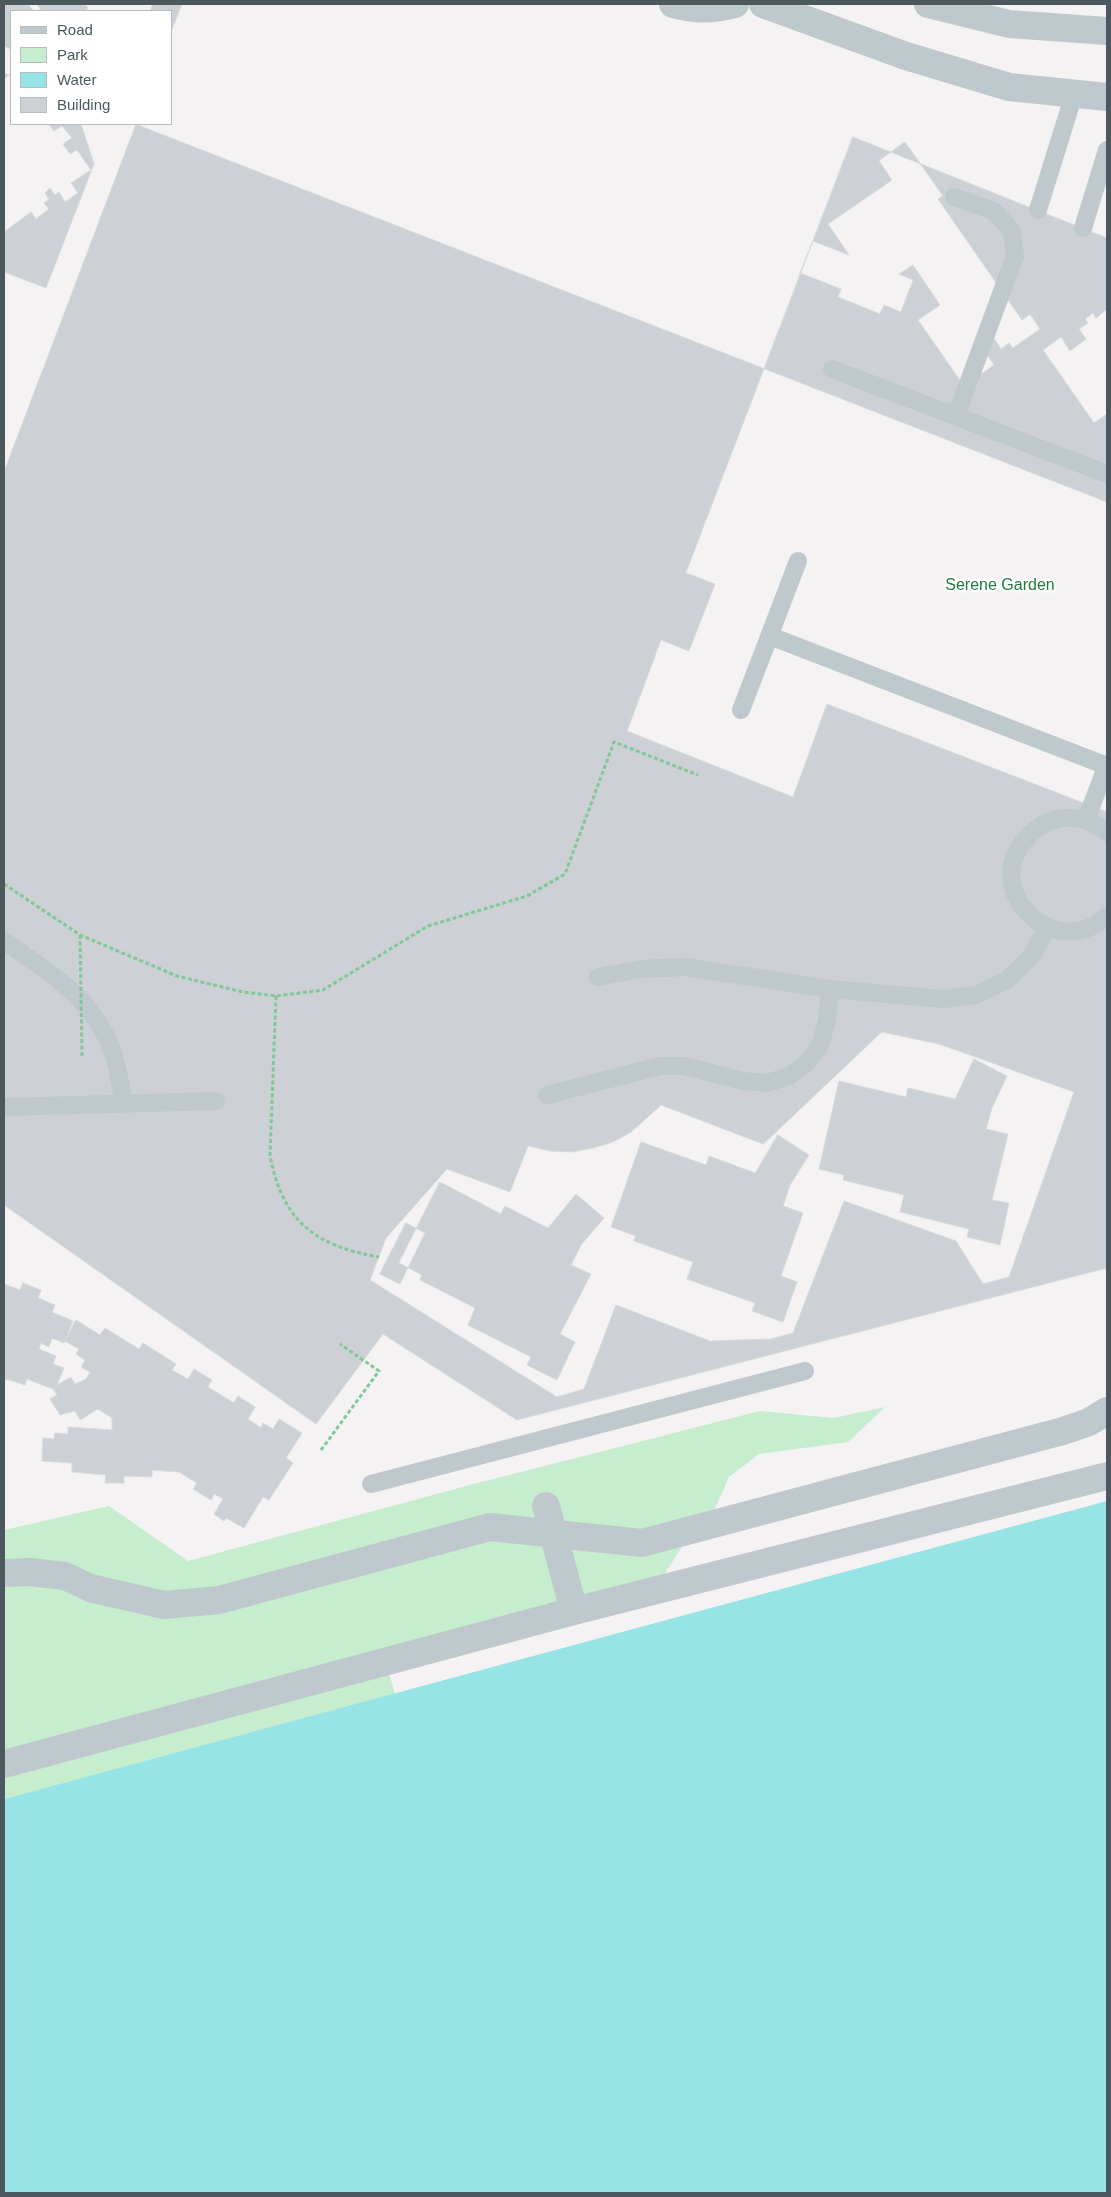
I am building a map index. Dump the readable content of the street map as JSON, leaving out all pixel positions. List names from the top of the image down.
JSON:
{
  "parks": ["Serene Garden"],
  "legend": [
    "Road",
    "Park",
    "Water",
    "Building"
  ]
}
